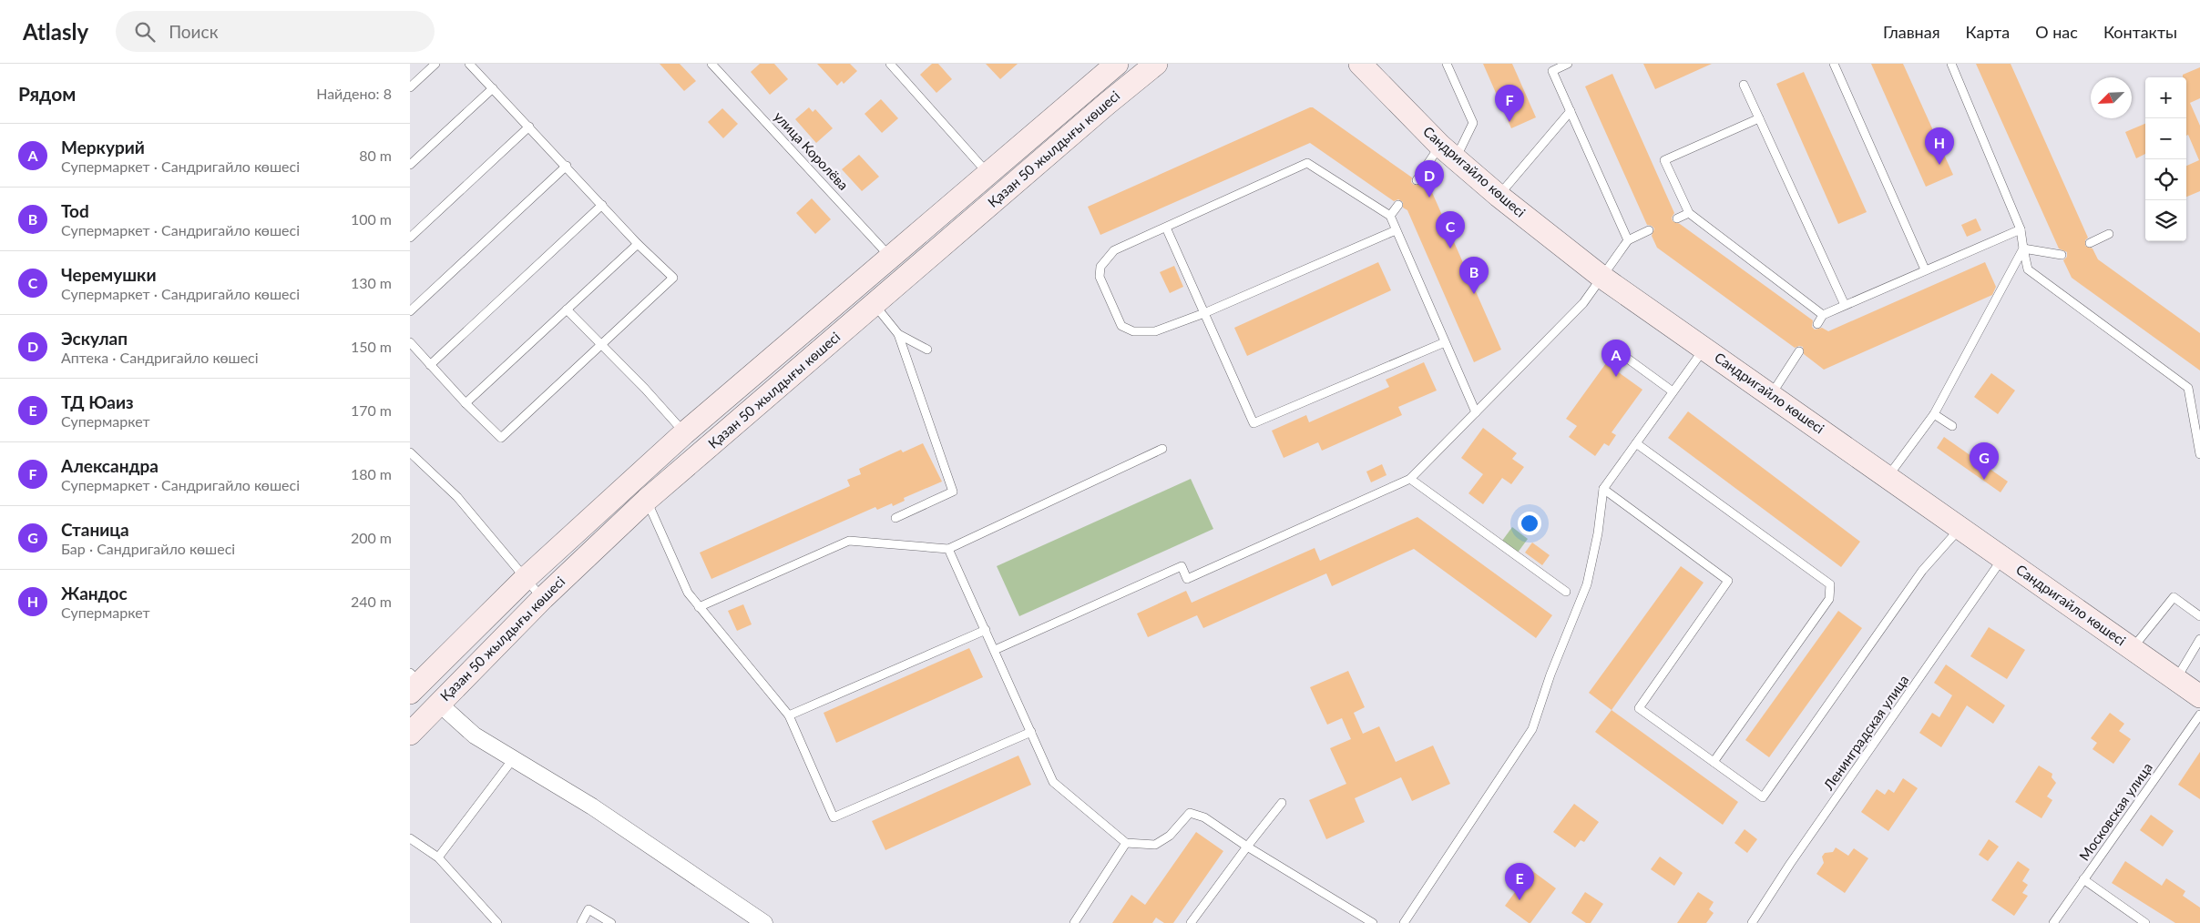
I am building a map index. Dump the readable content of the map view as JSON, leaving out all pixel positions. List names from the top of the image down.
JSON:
{
  "streets": {
    "street": ["Қазан 50 жылдығы көшесі", "Сандригайло көшесі"],
    "lane": ["улица Королёва", "Ленинградская улица", "Московская улица"]
  },
  "crossings": [
    ["Қазан 50 жылдығы көшесі", "улица Королёва"],
    ["Сандригайло көшесі", "Ленинградская улица"]
  ],
  "north": "bottom left",
  "page": {
    "header": "Atlasly",
    "search": "Поиск",
    "nav": [
      "Главная",
      "Карта",
      "О нас",
      "Контакты"
    ],
    "heading": ["Рядом", "Найдено: 8"],
    "map_buttons": ["+", "−"],
    "pins": [
      "F",
      "H",
      "D",
      "C",
      "B",
      "A",
      "G",
      "E"
    ],
    "list": [
      {
        "mark": "A",
        "name": "Меркурий",
        "note": "Супермаркет · Сандригайло көшесі",
        "value": "80 m"
      },
      {
        "mark": "B",
        "name": "Tod",
        "note": "Супермаркет · Сандригайло көшесі",
        "value": "100 m"
      },
      {
        "mark": "C",
        "name": "Черемушки",
        "note": "Супермаркет · Сандригайло көшесі",
        "value": "130 m"
      },
      {
        "mark": "D",
        "name": "Эскулап",
        "note": "Аптека · Сандригайло көшесі",
        "value": "150 m"
      },
      {
        "mark": "E",
        "name": "ТД Юаиз",
        "note": "Супермаркет",
        "value": "170 m"
      },
      {
        "mark": "F",
        "name": "Александра",
        "note": "Супермаркет · Сандригайло көшесі",
        "value": "180 m"
      },
      {
        "mark": "G",
        "name": "Станица",
        "note": "Бар · Сандригайло көшесі",
        "value": "200 m"
      },
      {
        "mark": "H",
        "name": "Жандос",
        "note": "Супермаркет",
        "value": "240 m"
      }
    ]
  }
}
